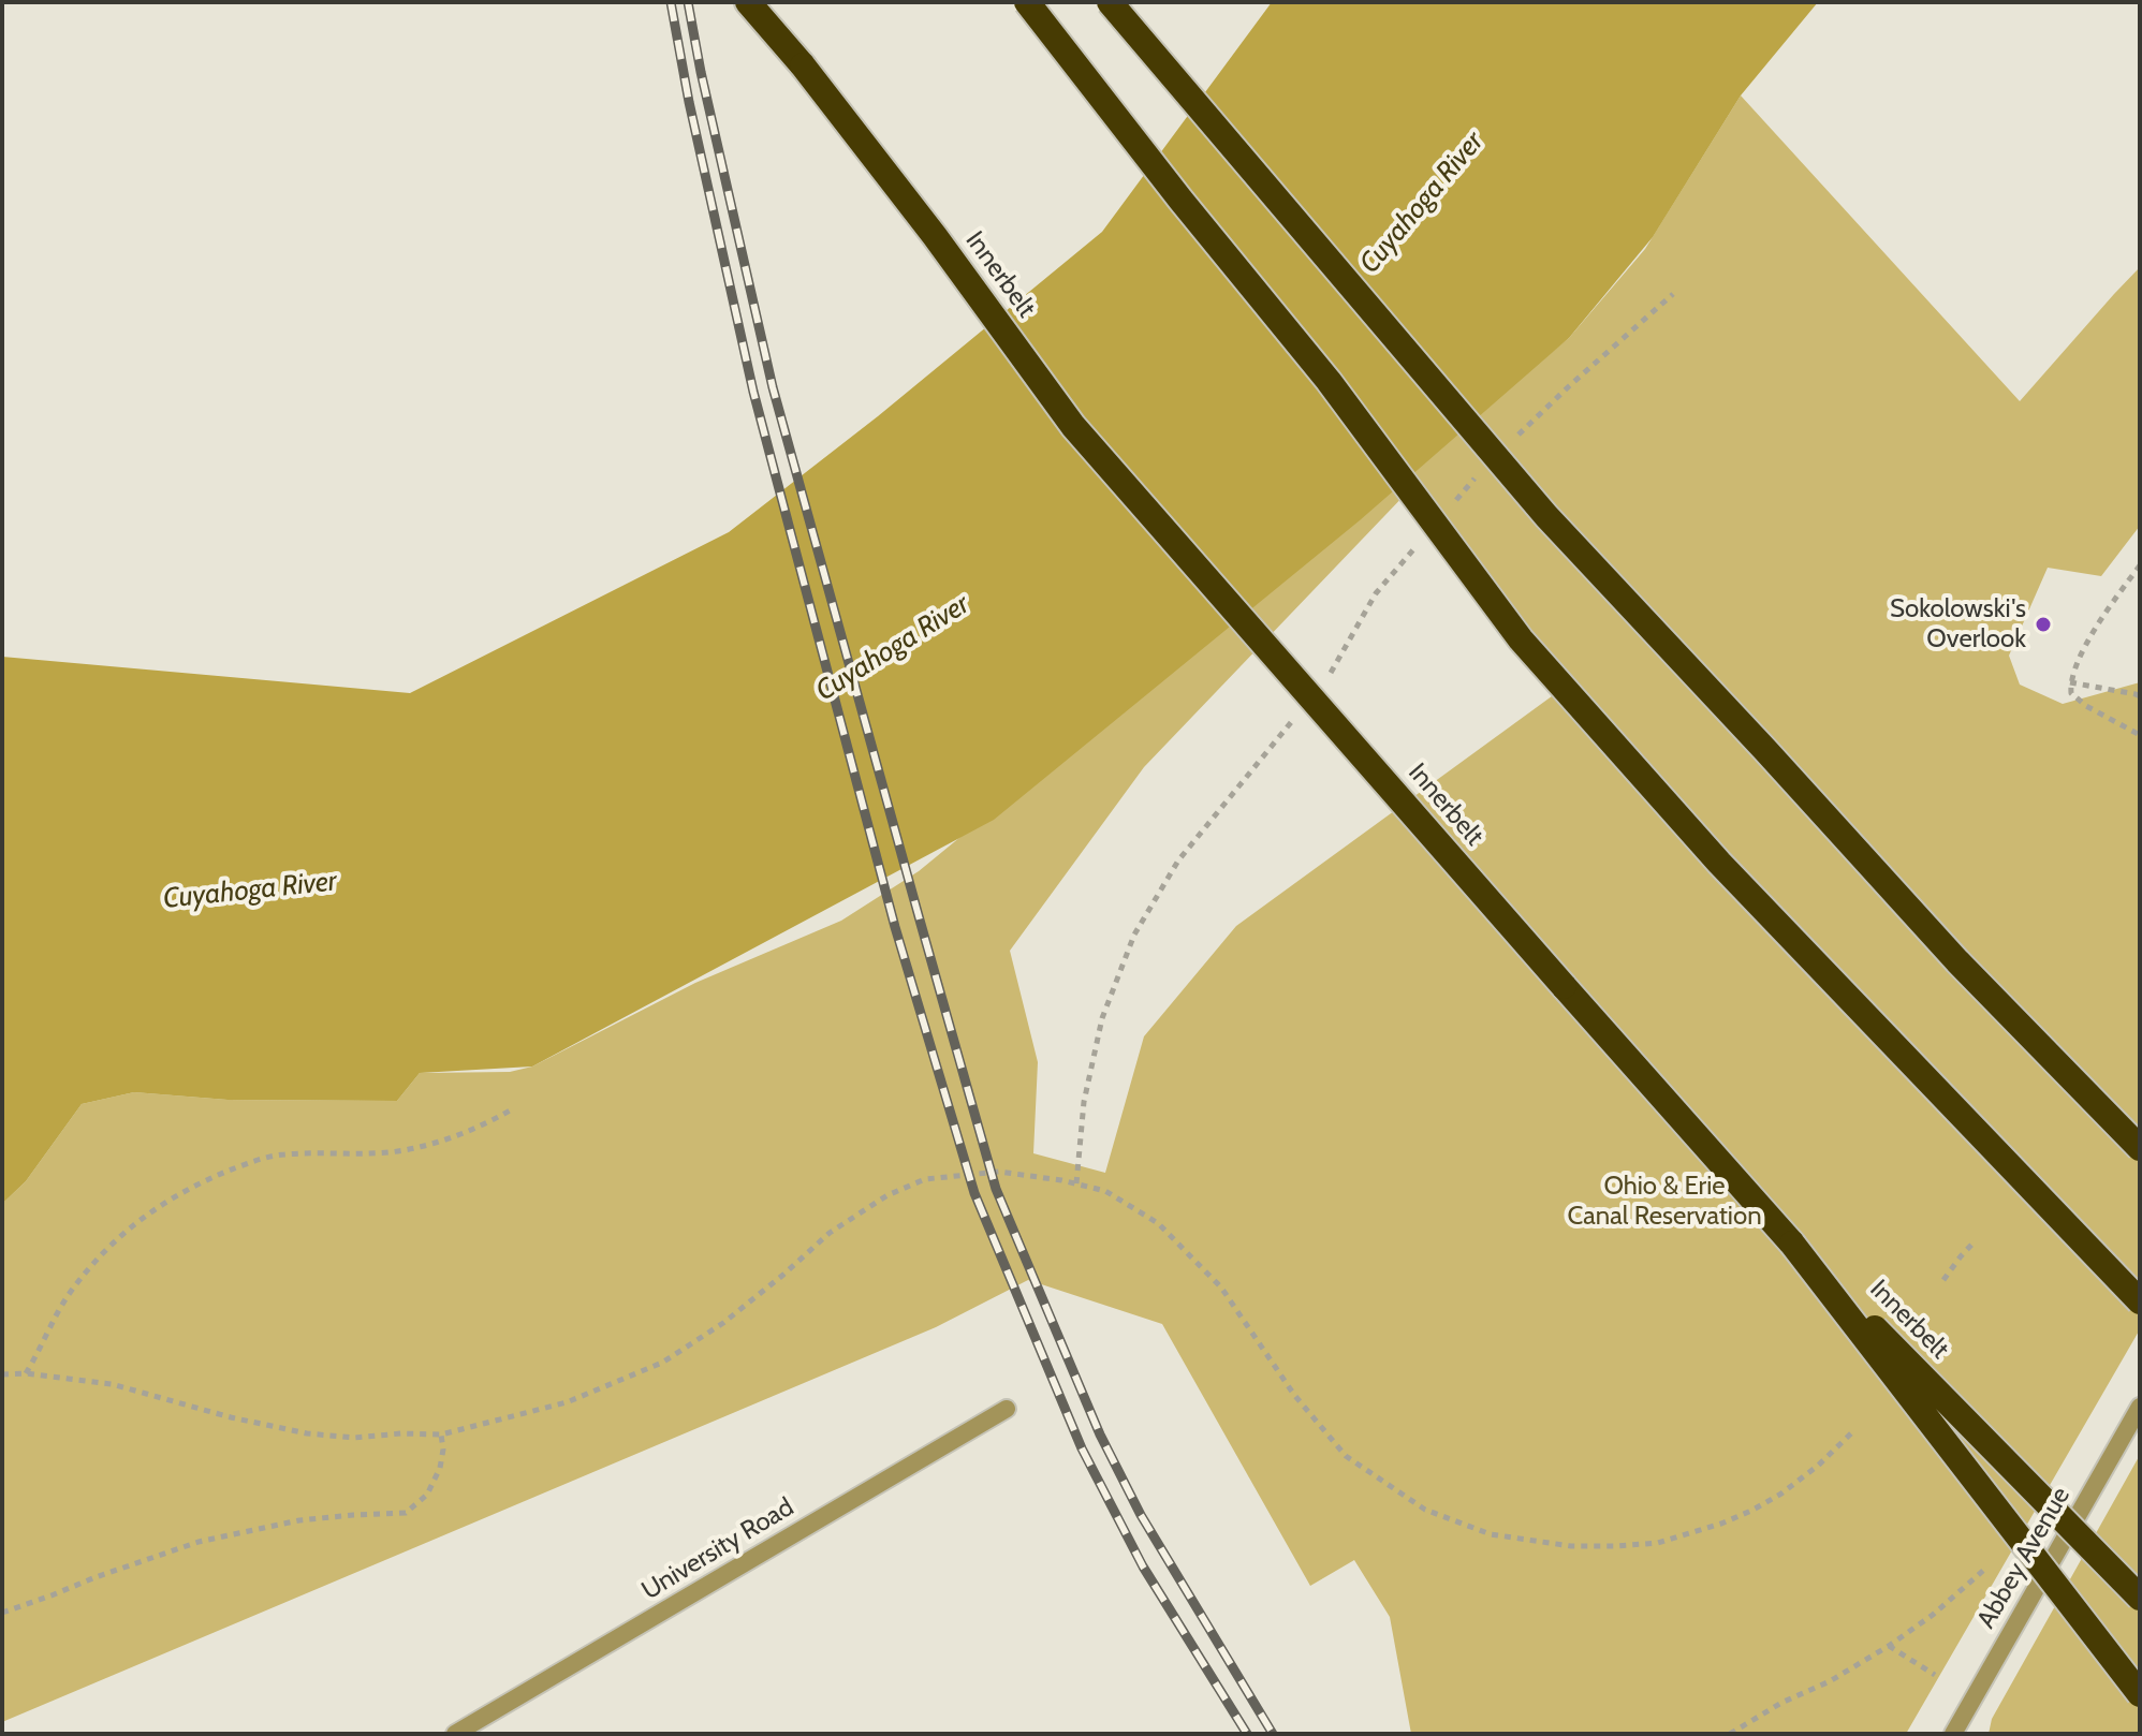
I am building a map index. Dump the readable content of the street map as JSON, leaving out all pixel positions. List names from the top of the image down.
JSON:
{
  "streets": {
    "highway": ["Innerbelt"],
    "street": ["University Road", "Abbey Avenue"]
  },
  "water": ["Cuyahoga River"],
  "parks": ["Ohio & Erie Canal Reservation"],
  "places": ["Sokolowski's Overlook"]
}
